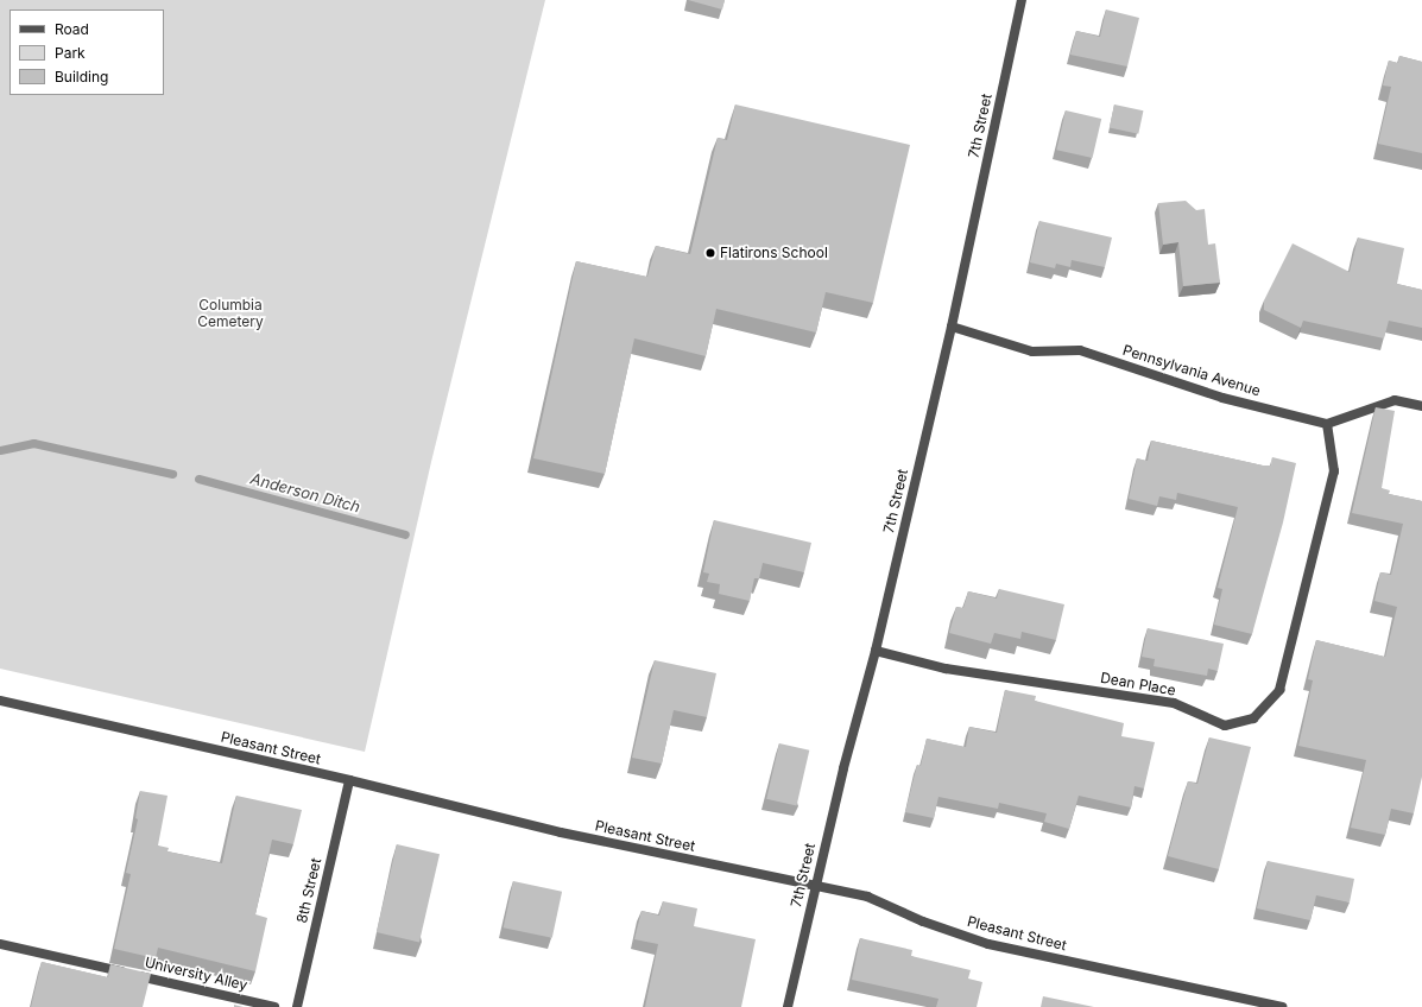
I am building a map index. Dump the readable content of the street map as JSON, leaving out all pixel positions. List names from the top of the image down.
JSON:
{
  "streets": {
    "street": [
      "7th Street",
      "Pennsylvania Avenue",
      "Dean Place",
      "Pleasant Street",
      "8th Street",
      "University Alley"
    ]
  },
  "crossings": [
    ["7th Street", "Pennsylvania Avenue"],
    ["7th Street", "Dean Place"],
    ["7th Street", "Pleasant Street"],
    ["Pennsylvania Avenue", "Dean Place"],
    ["Pleasant Street", "8th Street"]
  ],
  "water": ["Anderson Ditch"],
  "parks": ["Columbia Cemetery"],
  "places": ["Flatirons School"],
  "legend": ["Road", "Park", "Building"]
}
